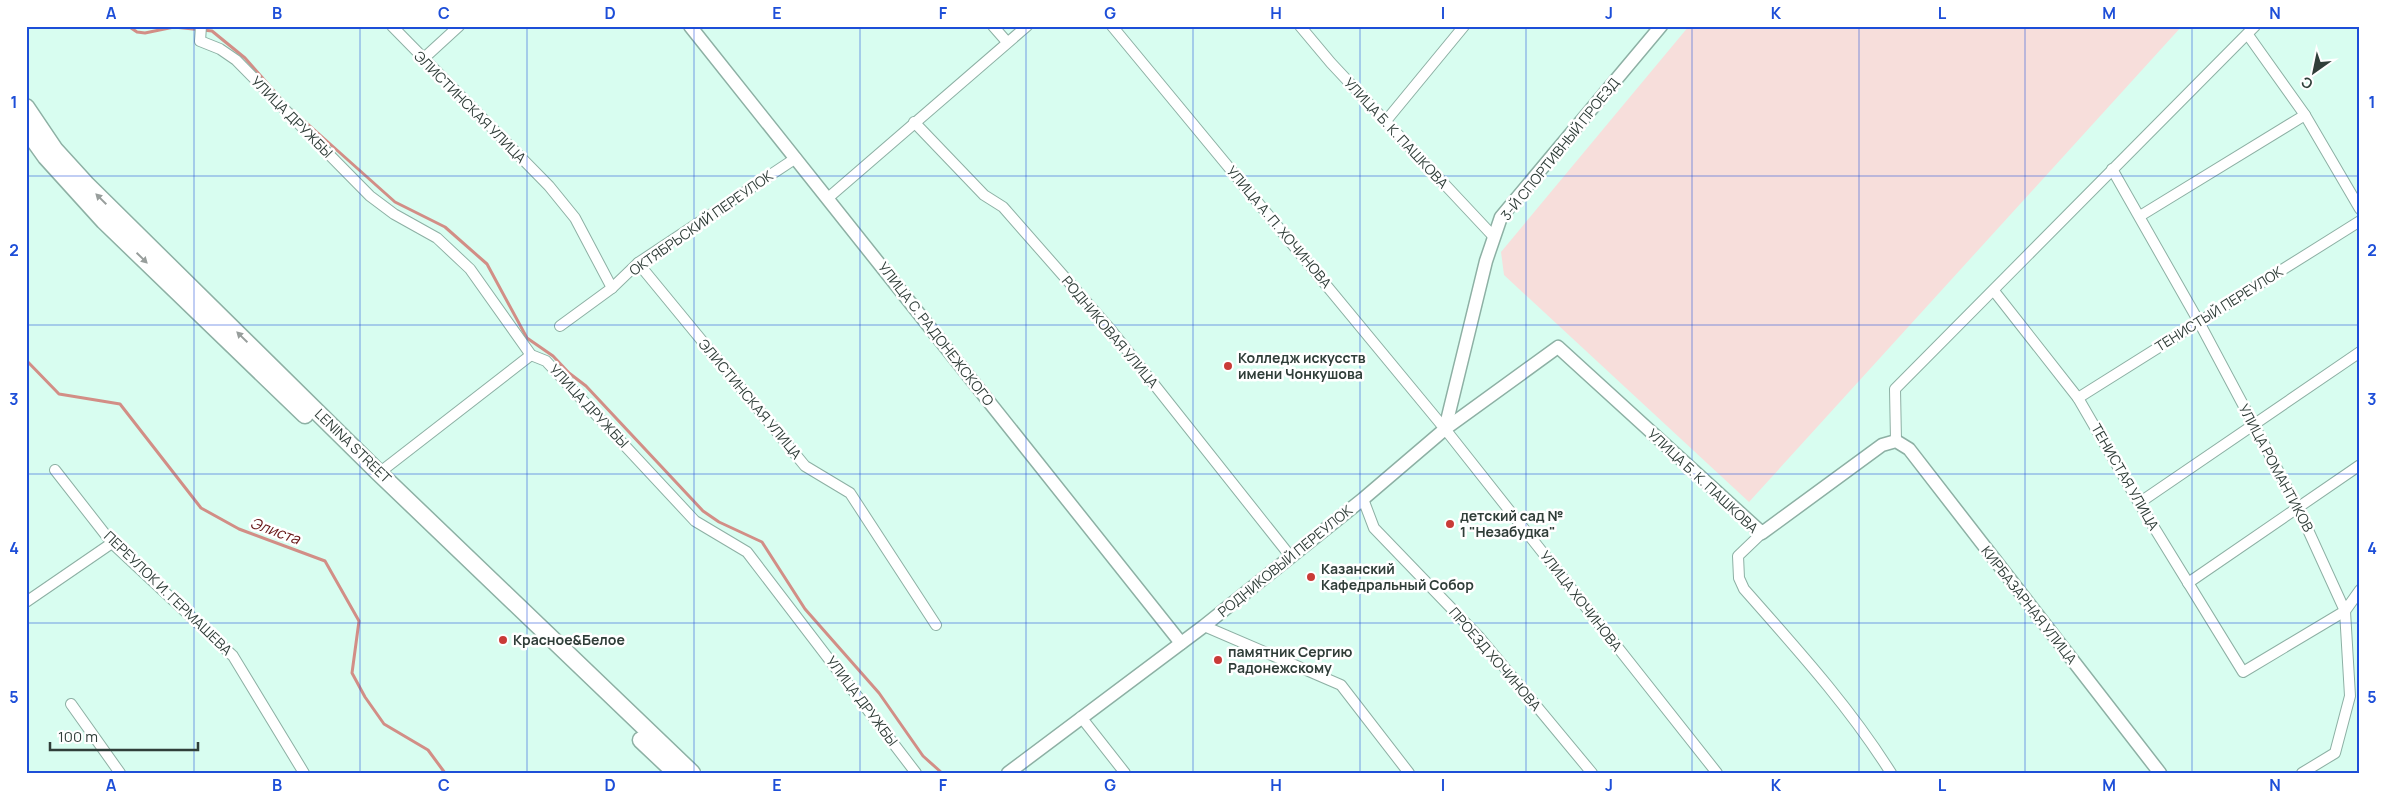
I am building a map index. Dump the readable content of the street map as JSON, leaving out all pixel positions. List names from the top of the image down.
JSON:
{
  "streets": {
    "main road": ["LENINA STREET"],
    "street": [
      "ЭЛИСТИНСКАЯ УЛИЦА",
      "УЛИЦА ДРУЖБЫ",
      "УЛИЦА Б. К. ПАШКОВА",
      "3-Й СПОРТИВНЫЙ ПРОЕЗД",
      "ОКТЯБРЬСКИЙ ПЕРЕУЛОК",
      "УЛИЦА А. П. ХОЧИНОВА",
      "ТЕНИСТЫЙ ПЕРЕУЛОК",
      "РОДНИКОВАЯ УЛИЦА",
      "УЛИЦА С. РАДОНЕЖСКОГО",
      "УЛИЦА РОМАНТИКОВ",
      "ТЕНИСТАЯ УЛИЦА",
      "РОДНИКОВЫЙ ПЕРЕУЛОК",
      "ПЕРЕУЛОК И. ГЕРМАШЕВА",
      "УЛИЦА ХОЧИНОВА",
      "КИРБАЗАРНАЯ УЛИЦА",
      "ПРОЕЗД ХОЧИНОВА"
    ]
  },
  "crossings": [
    ["ЭЛИСТИНСКАЯ УЛИЦА", "ОКТЯБРЬСКИЙ ПЕРЕУЛОК"],
    ["УЛИЦА Б. К. ПАШКОВА", "3-Й СПОРТИВНЫЙ ПРОЕЗД"],
    ["УЛИЦА Б. К. ПАШКОВА", "РОДНИКОВЫЙ ПЕРЕУЛОК"],
    ["3-Й СПОРТИВНЫЙ ПРОЕЗД", "УЛИЦА А. П. ХОЧИНОВА"],
    ["3-Й СПОРТИВНЫЙ ПРОЕЗД", "РОДНИКОВЫЙ ПЕРЕУЛОК"],
    ["3-Й СПОРТИВНЫЙ ПРОЕЗД", "УЛИЦА ХОЧИНОВА"],
    ["ОКТЯБРЬСКИЙ ПЕРЕУЛОК", "УЛИЦА С. РАДОНЕЖСКОГО"],
    ["УЛИЦА А. П. ХОЧИНОВА", "РОДНИКОВЫЙ ПЕРЕУЛОК"],
    ["УЛИЦА А. П. ХОЧИНОВА", "УЛИЦА ХОЧИНОВА"],
    ["ТЕНИСТЫЙ ПЕРЕУЛОК", "УЛИЦА РОМАНТИКОВ"],
    ["ТЕНИСТЫЙ ПЕРЕУЛОК", "ТЕНИСТАЯ УЛИЦА"],
    ["РОДНИКОВАЯ УЛИЦА", "РОДНИКОВЫЙ ПЕРЕУЛОК"],
    ["УЛИЦА С. РАДОНЕЖСКОГО", "РОДНИКОВЫЙ ПЕРЕУЛОК"],
    ["УЛИЦА РОМАНТИКОВ", "ТЕНИСТАЯ УЛИЦА"],
    ["РОДНИКОВЫЙ ПЕРЕУЛОК", "УЛИЦА ХОЧИНОВА"],
    ["РОДНИКОВЫЙ ПЕРЕУЛОК", "ПРОЕЗД ХОЧИНОВА"]
  ],
  "water": ["Элиста"],
  "places": [
    "Колледж искусств имени Чонкушова",
    "детский сад № 1 \"Незабудка\"",
    "Казанский Кафедральный Собор",
    "Красное&Белое",
    "памятник Сергию Радонежскому"
  ],
  "scale_bar": "100 m",
  "north": "bottom left",
  "grid": {
    "columns": [
      "A",
      "B",
      "C",
      "D",
      "E",
      "F",
      "G",
      "H",
      "I",
      "J",
      "K",
      "L",
      "M",
      "N"
    ],
    "rows": [
      "1",
      "2",
      "3",
      "4",
      "5"
    ]
  }
}
